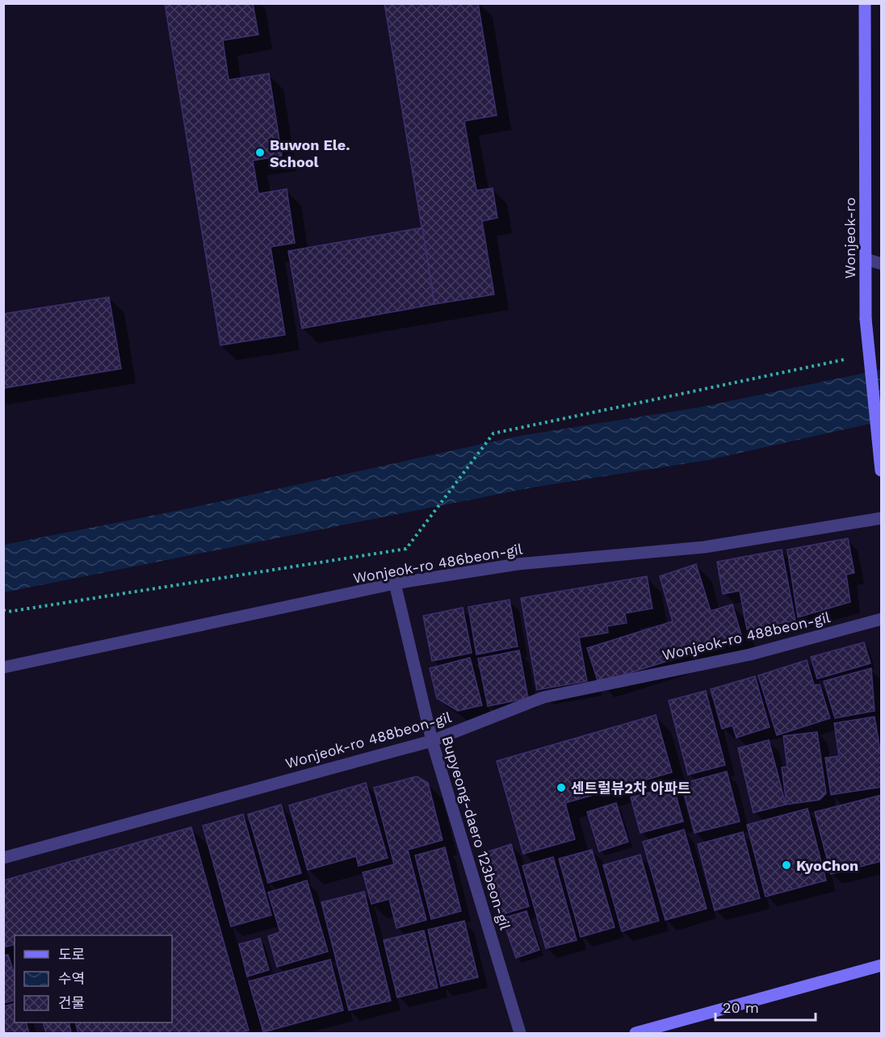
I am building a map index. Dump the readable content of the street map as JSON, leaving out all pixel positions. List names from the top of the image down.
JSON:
{
  "streets": {
    "main road": ["Wonjeok-ro"],
    "lane": ["Wonjeok-ro 486beon-gil", "Wonjeok-ro 488beon-gil", "Bupyeong-daero 123beon-gil"]
  },
  "crossings": [
    ["Wonjeok-ro 486beon-gil", "Bupyeong-daero 123beon-gil"],
    ["Wonjeok-ro 488beon-gil", "Bupyeong-daero 123beon-gil"]
  ],
  "places": ["Buwon Ele. School", "센트럴뷰2차 아파트", "KyoChon"],
  "legend": ["도로", "수역", "건물"],
  "scale_bar": "20 m"
}
